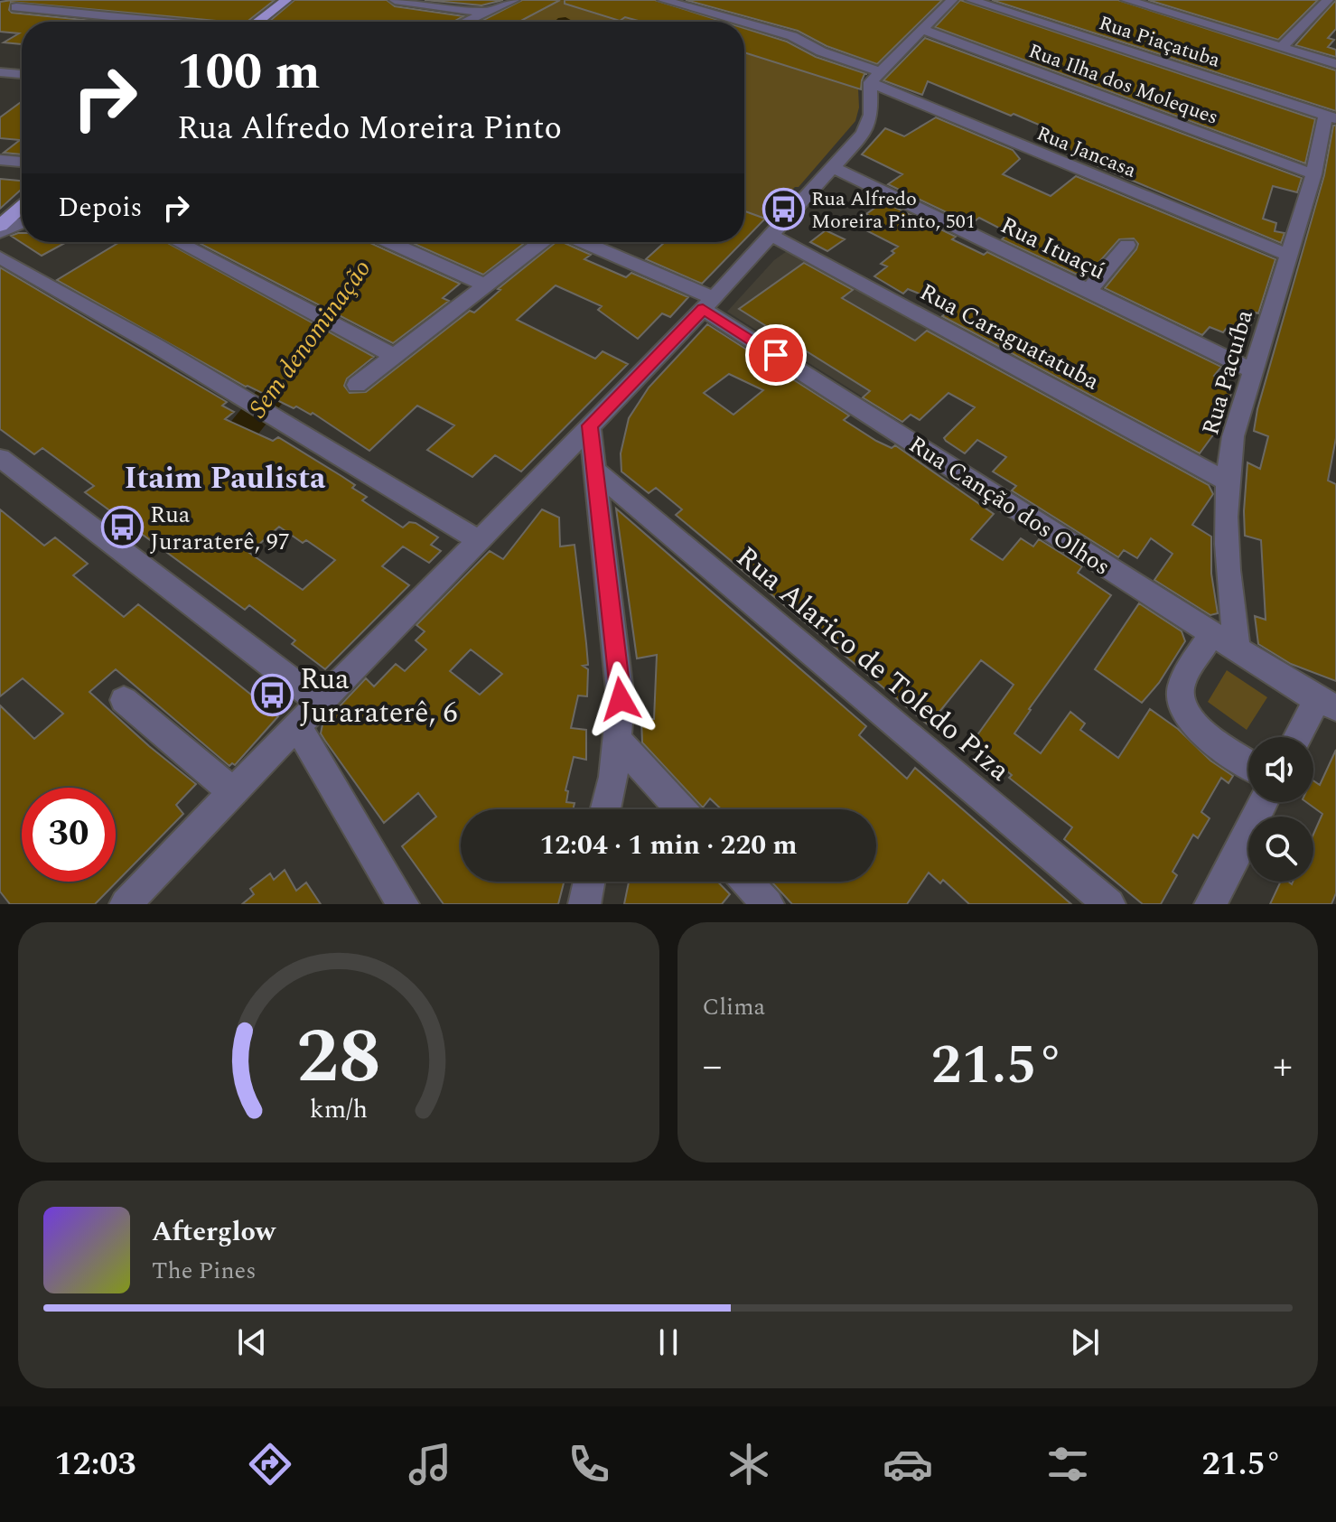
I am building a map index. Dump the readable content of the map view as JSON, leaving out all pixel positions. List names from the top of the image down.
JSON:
{
  "streets": {
    "street": [
      "Rua Piaçatuba",
      "Rua Ilha dos Moleques",
      "Rua Jancasa",
      "Rua Ituaçú",
      "Rua Caraguatatuba",
      "Rua Pacuíba",
      "Rua Canção dos Olhos",
      "Rua Alarico de Toledo Piza"
    ]
  },
  "crossings": [
    ["Rua Piaçatuba", "Rua Pacuíba"],
    ["Rua Ilha dos Moleques", "Rua Pacuíba"],
    ["Rua Jancasa", "Rua Pacuíba"],
    ["Rua Ituaçú", "Rua Pacuíba"],
    ["Rua Caraguatatuba", "Rua Pacuíba"],
    ["Rua Pacuíba", "Rua Canção dos Olhos"]
  ],
  "districts": ["Itaim Paulista"],
  "water": ["Sem denominação"],
  "places": {
    "bus stop": ["Rua Alfredo Moreira Pinto, 501", "Rua Juraraterê, 97", "Rua Juraraterê, 6"]
  },
  "page": {
    "turn": ["100 m", "Rua Alfredo Moreira Pinto"],
    "then": "Depois",
    "limit": "30",
    "trip": "12:04 · 1 min · 220 m",
    "tile": "Clima",
    "heat": ["−", "21.5°", "+"],
    "song": ["Afterglow", "The Pines"],
    "tabs": ["12:03", "21.5°"],
    "gauge": ["28", "km/h"]
  }
}
